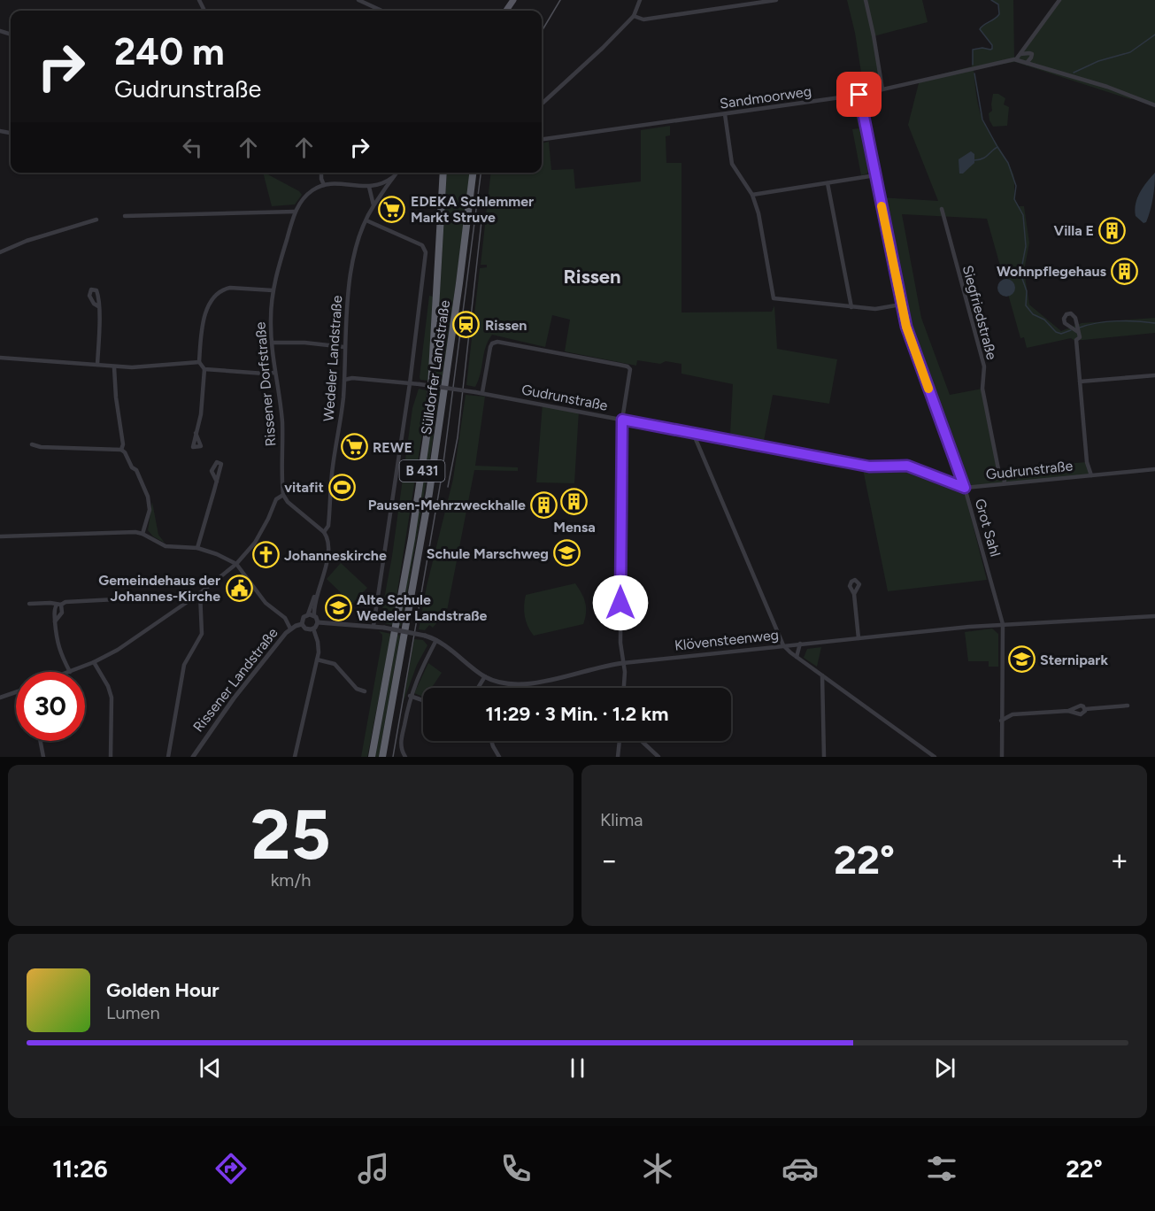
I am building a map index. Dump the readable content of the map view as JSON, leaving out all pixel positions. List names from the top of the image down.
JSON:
{
  "streets": {
    "highway": ["Sülldorfer Landstraße", "B 431"],
    "street": [
      "Sandmoorweg",
      "Siegfriedstraße",
      "Wedeler Landstraße",
      "Rissener Dorfstraße",
      "Gudrunstraße",
      "Grot Sahl",
      "Klövensteenweg",
      "Rissener Landstraße"
    ]
  },
  "crossings": [
    ["Sandmoorweg", "Grot Sahl"],
    ["Siegfriedstraße", "Gudrunstraße"],
    ["Wedeler Landstraße", "Gudrunstraße"],
    ["Wedeler Landstraße", "Klövensteenweg"],
    ["Wedeler Landstraße", "Rissener Landstraße"],
    ["Gudrunstraße", "Grot Sahl"],
    ["Grot Sahl", "Klövensteenweg"],
    ["Klövensteenweg", "Rissener Landstraße"]
  ],
  "districts": ["Rissen"],
  "places": {
    "supermarket": ["EDEKA Schlemmer Markt Struve", "REWE"],
    "building": [
      "Villa E",
      "Wohnpflegehaus",
      "Mensa",
      "Pausen-Mehrzweckhalle"
    ],
    "station": ["Rissen"],
    "sports": ["vitafit"],
    "school or university": ["Schule Marschweg", "Alte Schule Wedeler Landstraße", "Sternipark"],
    "church": ["Johanneskirche"],
    "public building": ["Gemeindehaus der Johannes-Kirche"]
  },
  "page": {
    "turn": ["240 m", "Gudrunstraße"],
    "limit": "30",
    "trip": "11:29 · 3 Min. · 1.2 km",
    "tile": [
      ["25", "km/h"],
      "Klima"
    ],
    "heat": ["−", "22°", "+"],
    "song": ["Golden Hour", "Lumen"],
    "tabs": ["11:26", "22°"]
  }
}
